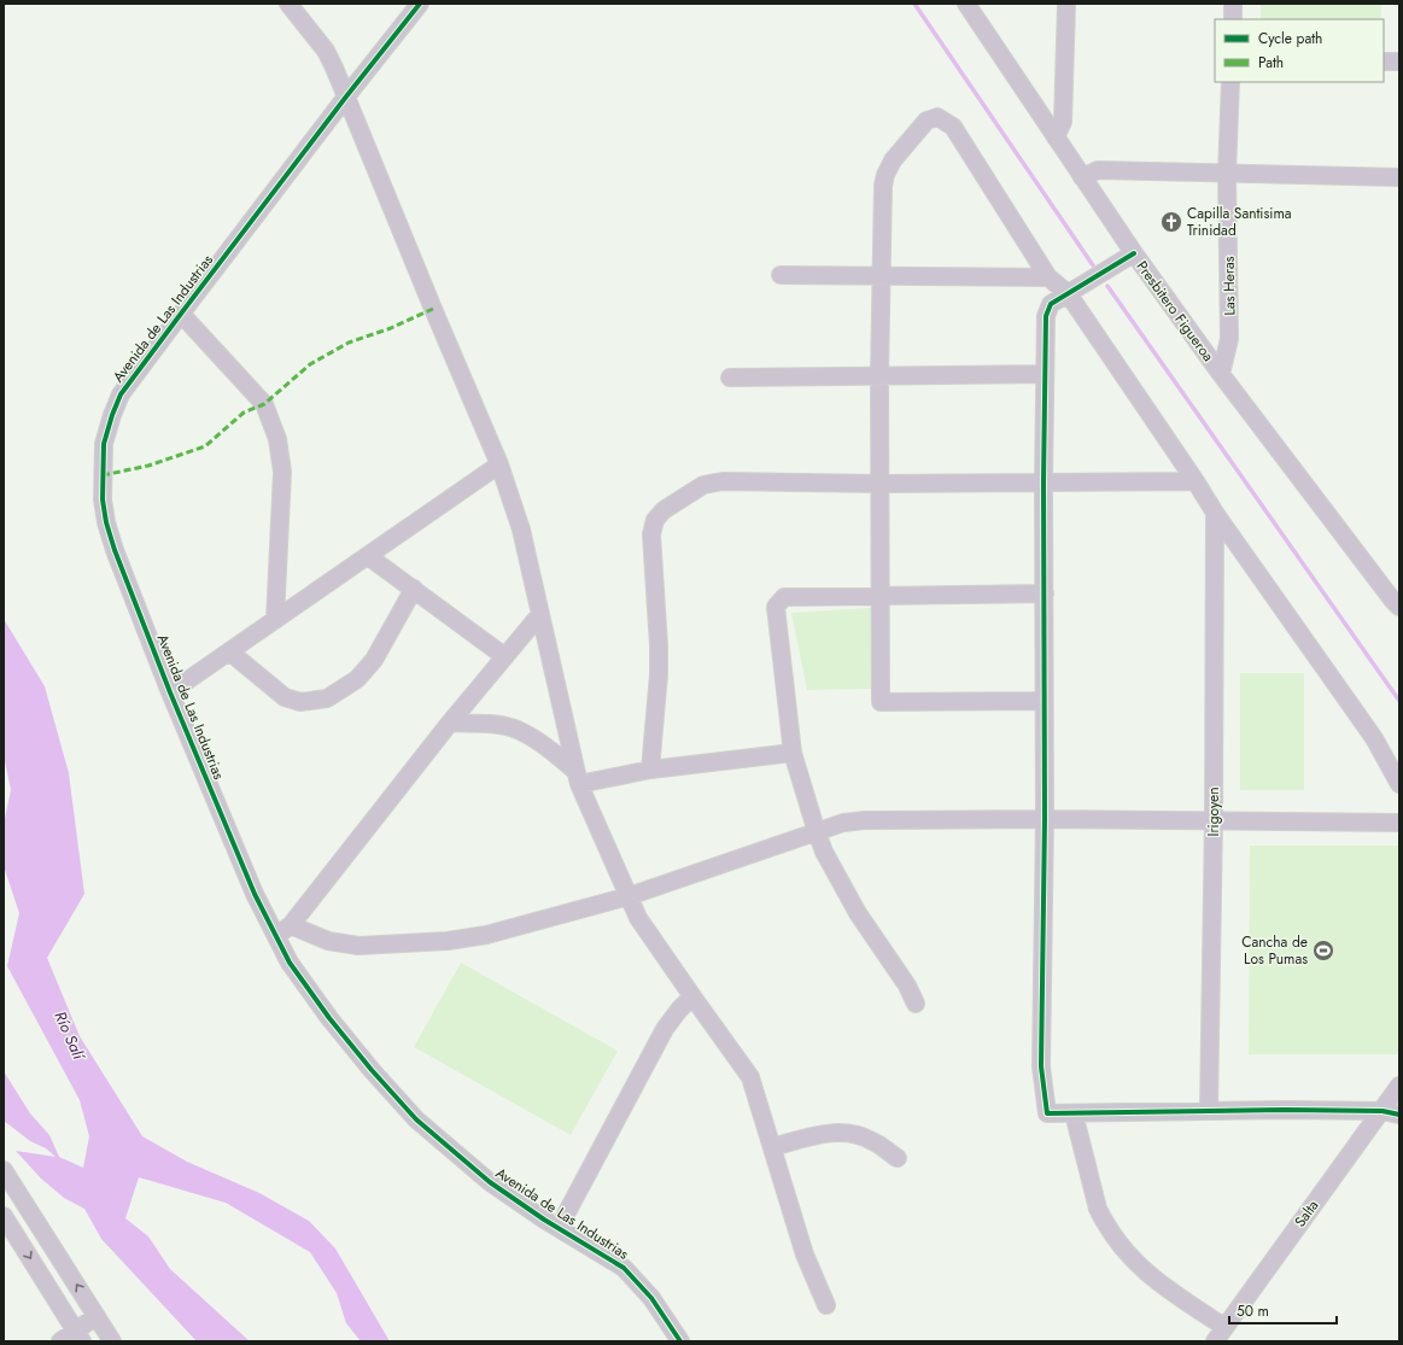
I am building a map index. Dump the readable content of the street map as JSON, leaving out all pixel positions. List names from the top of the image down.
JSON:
{
  "streets": {
    "street": [
      "Las Heras",
      "Presbitero Figueroa",
      "Avenida de Las Industrias",
      "Irigoyen",
      "Salta"
    ]
  },
  "crossings": [
    ["Las Heras", "Presbitero Figueroa"]
  ],
  "water": ["Río Salí"],
  "places": {
    "church": ["Capilla Santisima Trinidad"],
    "sports": ["Cancha de Los Pumas"]
  },
  "legend": ["Cycle path", "Path"],
  "scale_bar": "50 m"
}
